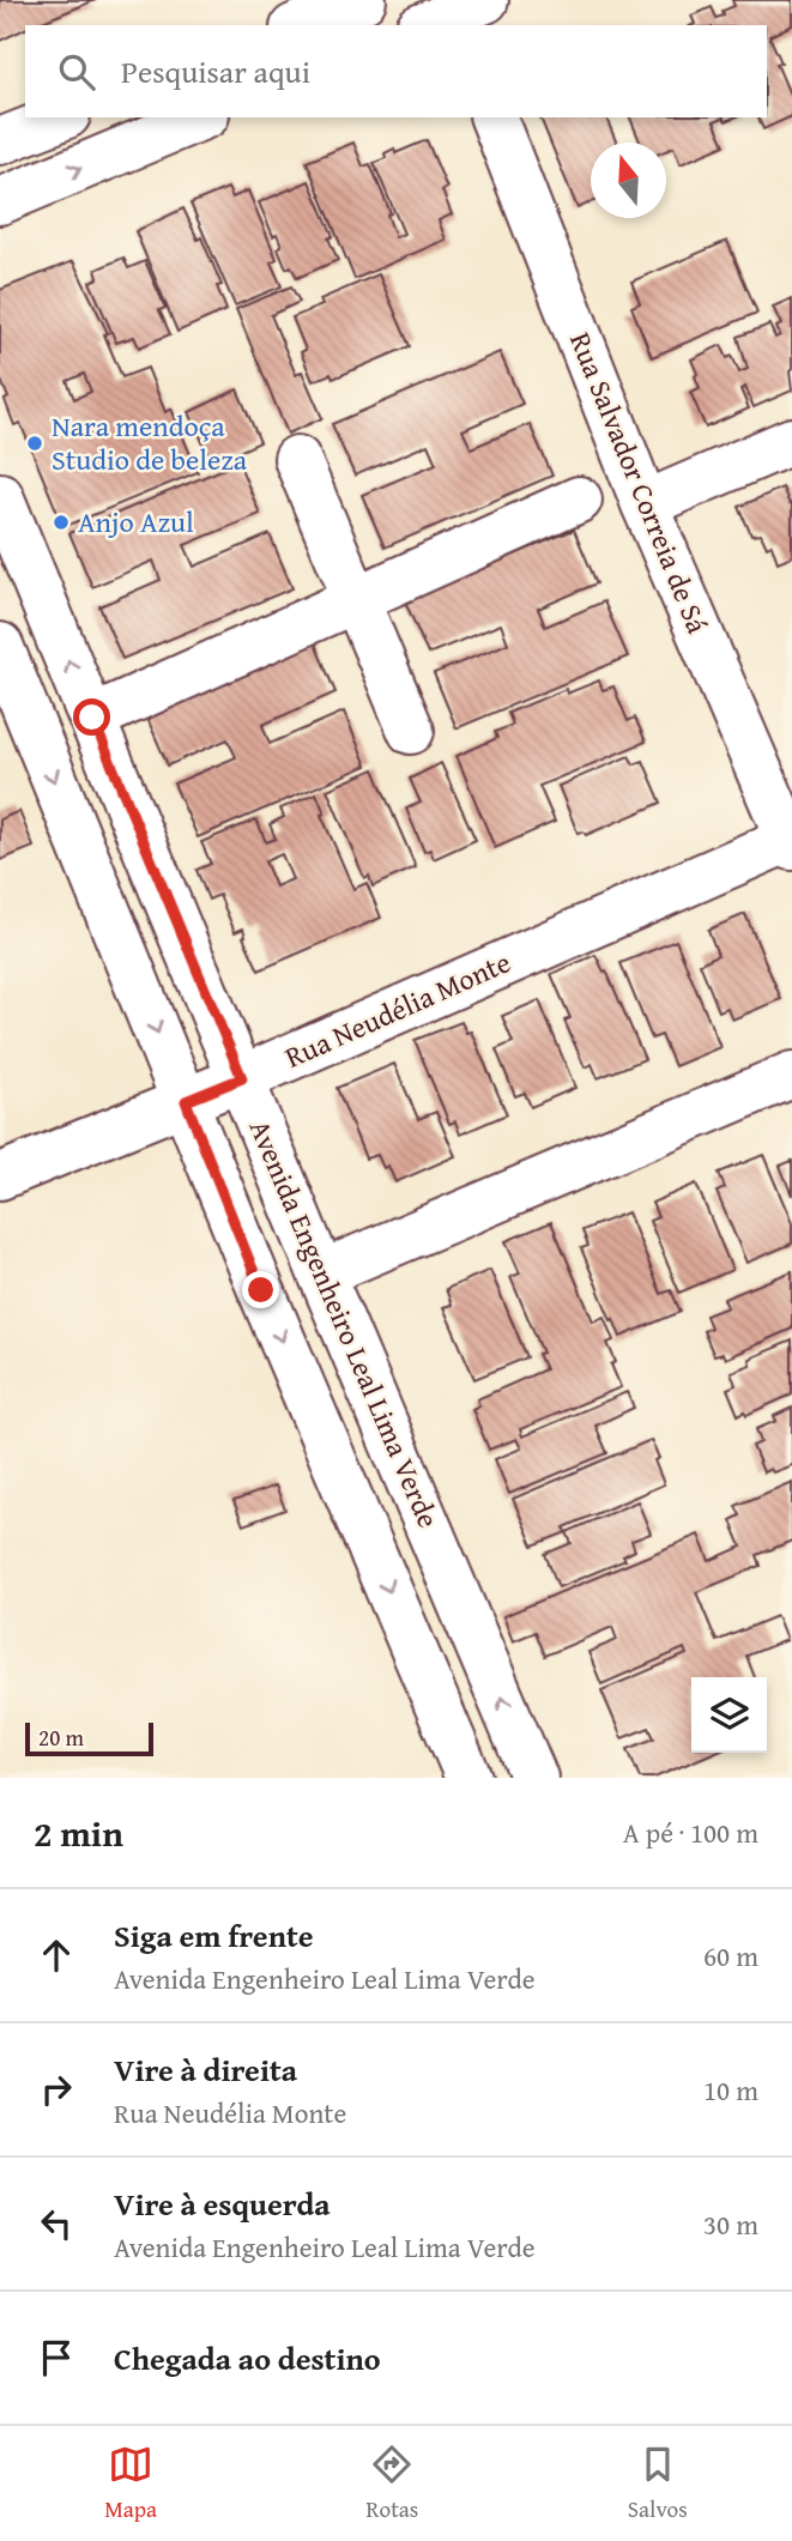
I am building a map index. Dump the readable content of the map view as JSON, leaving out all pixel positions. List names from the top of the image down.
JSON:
{
  "streets": {
    "street": ["Rua Salvador Correia de Sá", "Rua Neudélia Monte", "Avenida Engenheiro Leal Lima Verde"]
  },
  "crossings": [
    ["Rua Salvador Correia de Sá", "Rua Neudélia Monte"],
    ["Rua Neudélia Monte", "Avenida Engenheiro Leal Lima Verde"]
  ],
  "places": ["Nara mendoça Studio de beleza", "Anjo Azul"],
  "scale_bar": "20 m",
  "north": "top",
  "page": {
    "search": "Pesquisar aqui",
    "scale": "20 m",
    "heading": ["2 min", "A pé · 100 m"],
    "list": [
      ["Siga em frente", "Avenida Engenheiro Leal Lima Verde", "60 m"],
      ["Vire à direita", "Rua Neudélia Monte", "10 m"],
      ["Vire à esquerda", "Avenida Engenheiro Leal Lima Verde", "30 m"],
      "Chegada ao destino"
    ],
    "nav": ["Mapa", "Rotas", "Salvos"]
  }
}
